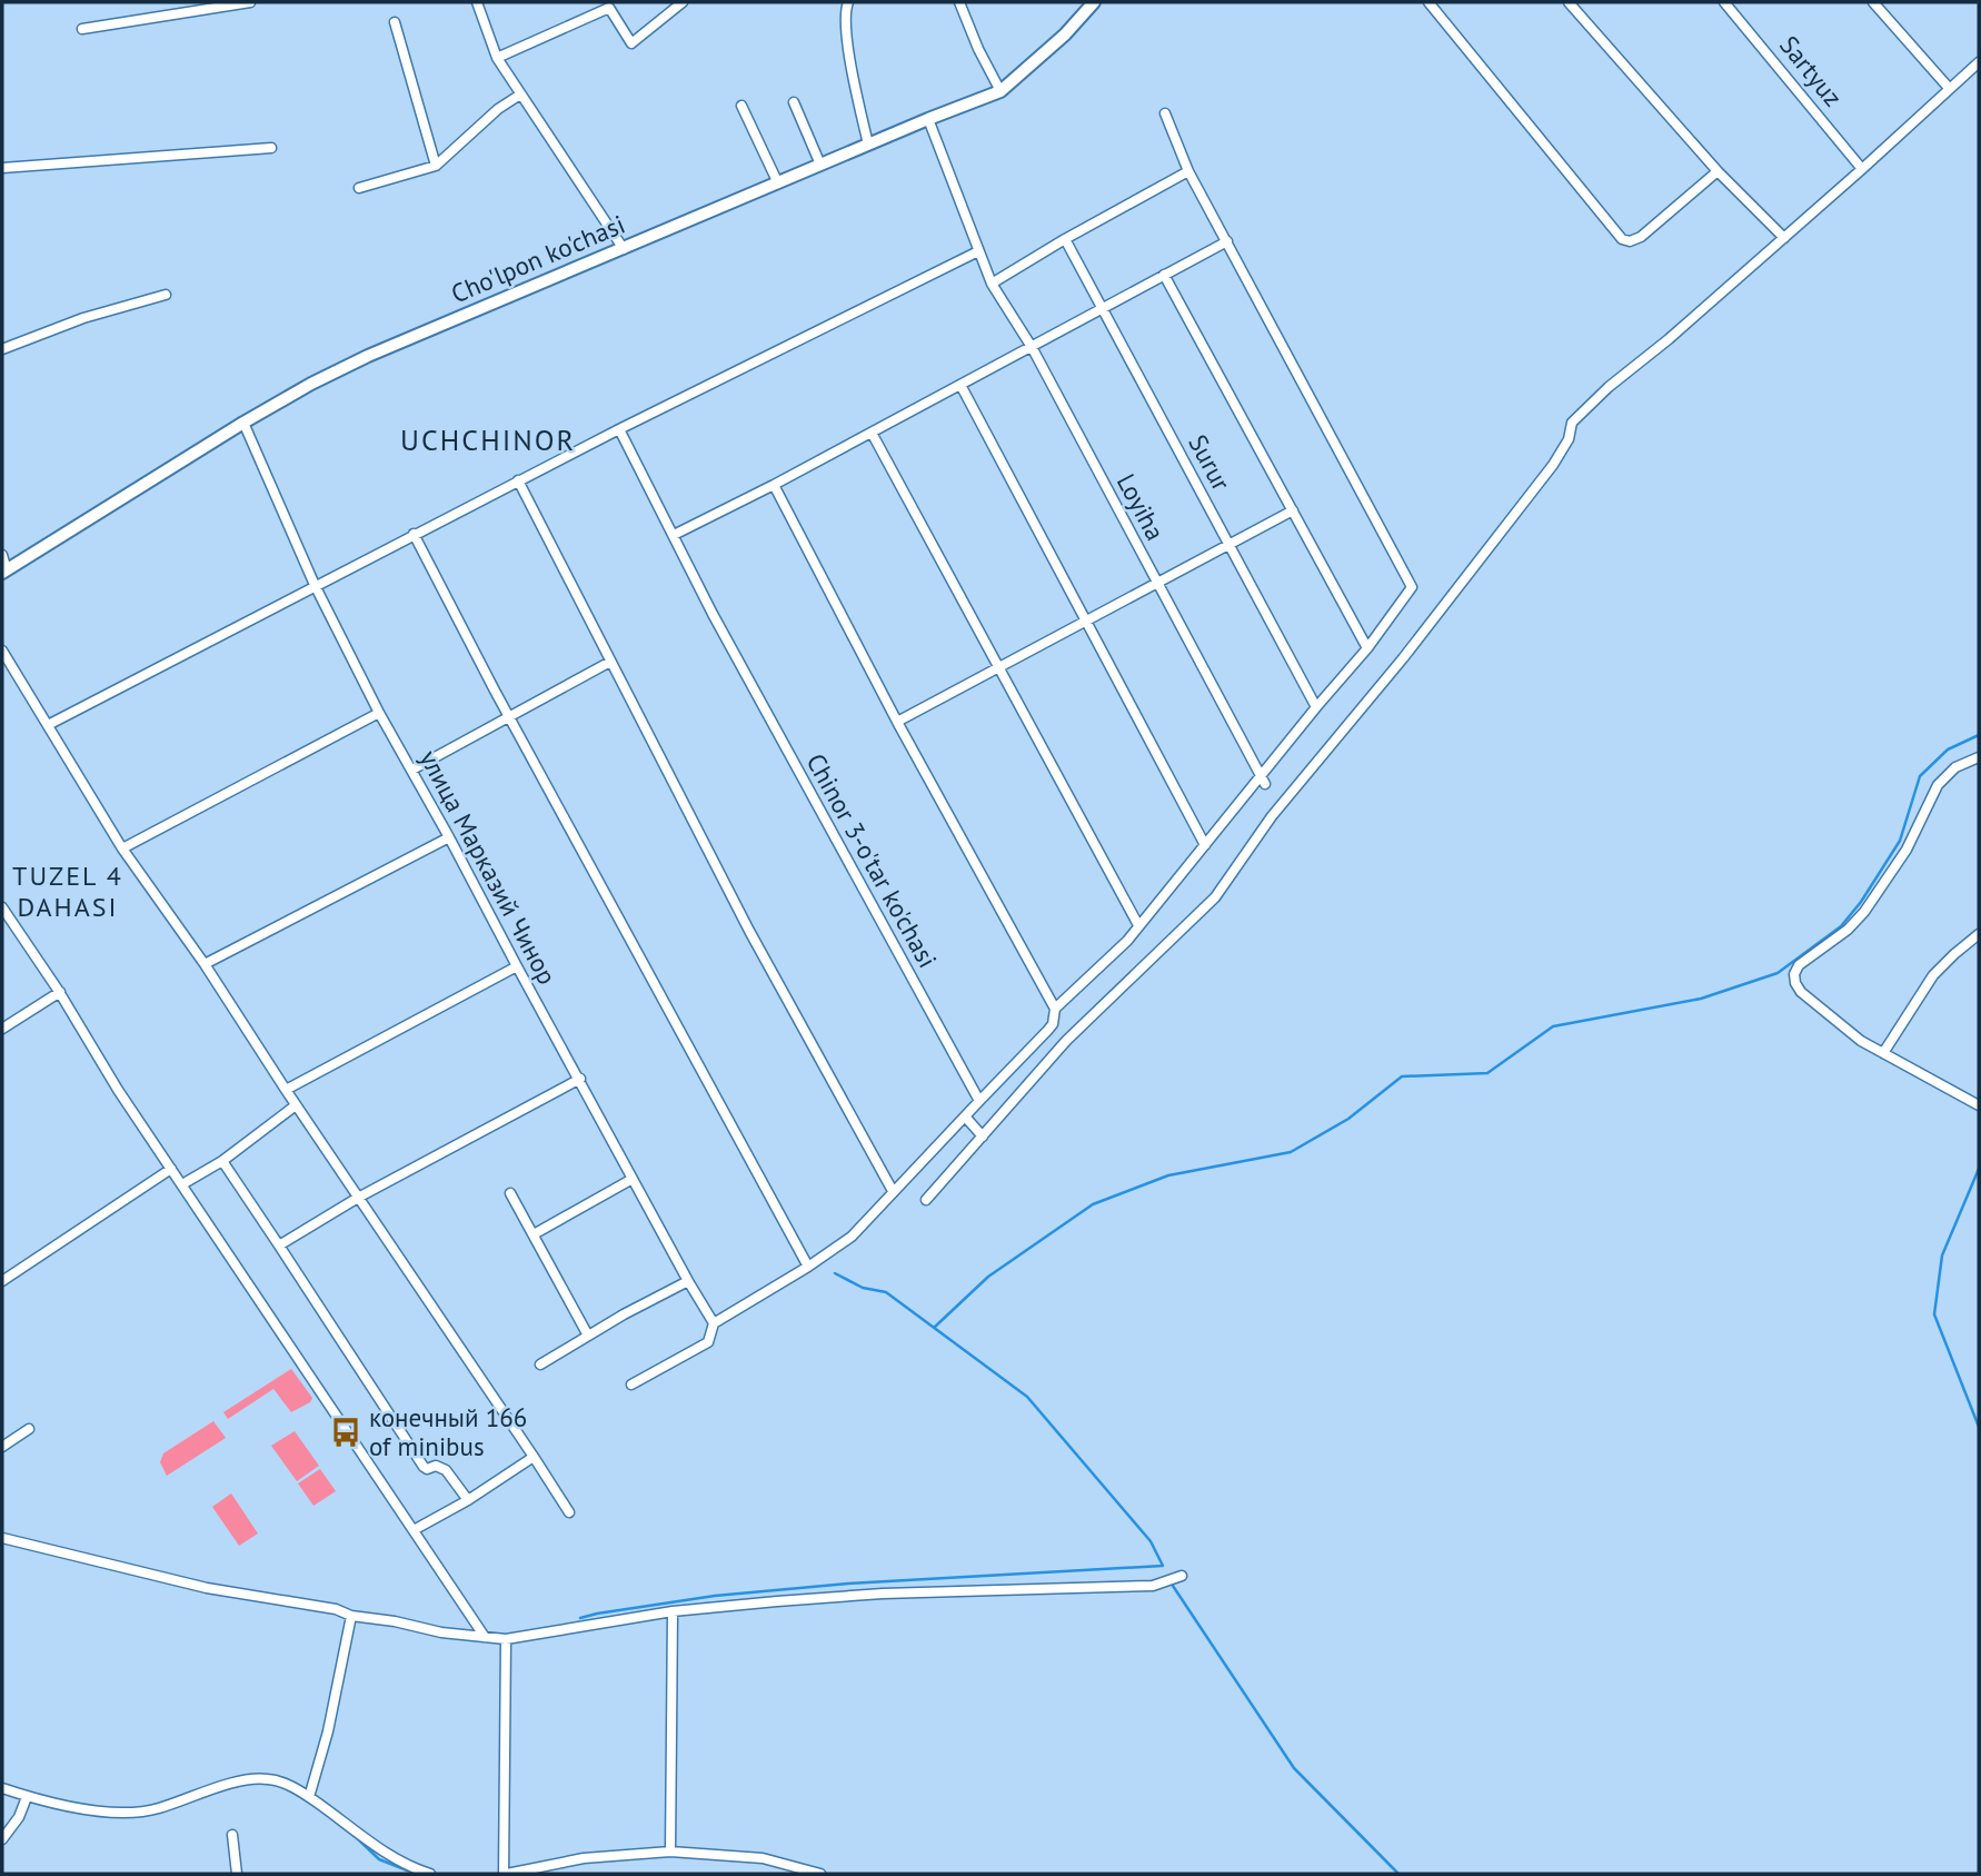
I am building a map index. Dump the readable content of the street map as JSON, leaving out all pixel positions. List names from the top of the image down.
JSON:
{
  "streets": {
    "main road": ["Cho'lpon ko'chasi"],
    "street": [
      "Sartyuz",
      "Surur",
      "Loyiha",
      "Chinor 3-o'tar ko'chasi",
      "улица Марказий Чинор"
    ]
  },
  "crossings": [
    ["Cho'lpon ko'chasi", "Loyiha"],
    ["Cho'lpon ko'chasi", "улица Марказий Чинор"]
  ],
  "districts": ["UCHCHINOR", "TUZEL 4 DAHASI"],
  "places": {
    "bus stop": ["конечный 166 of minibus"]
  }
}
